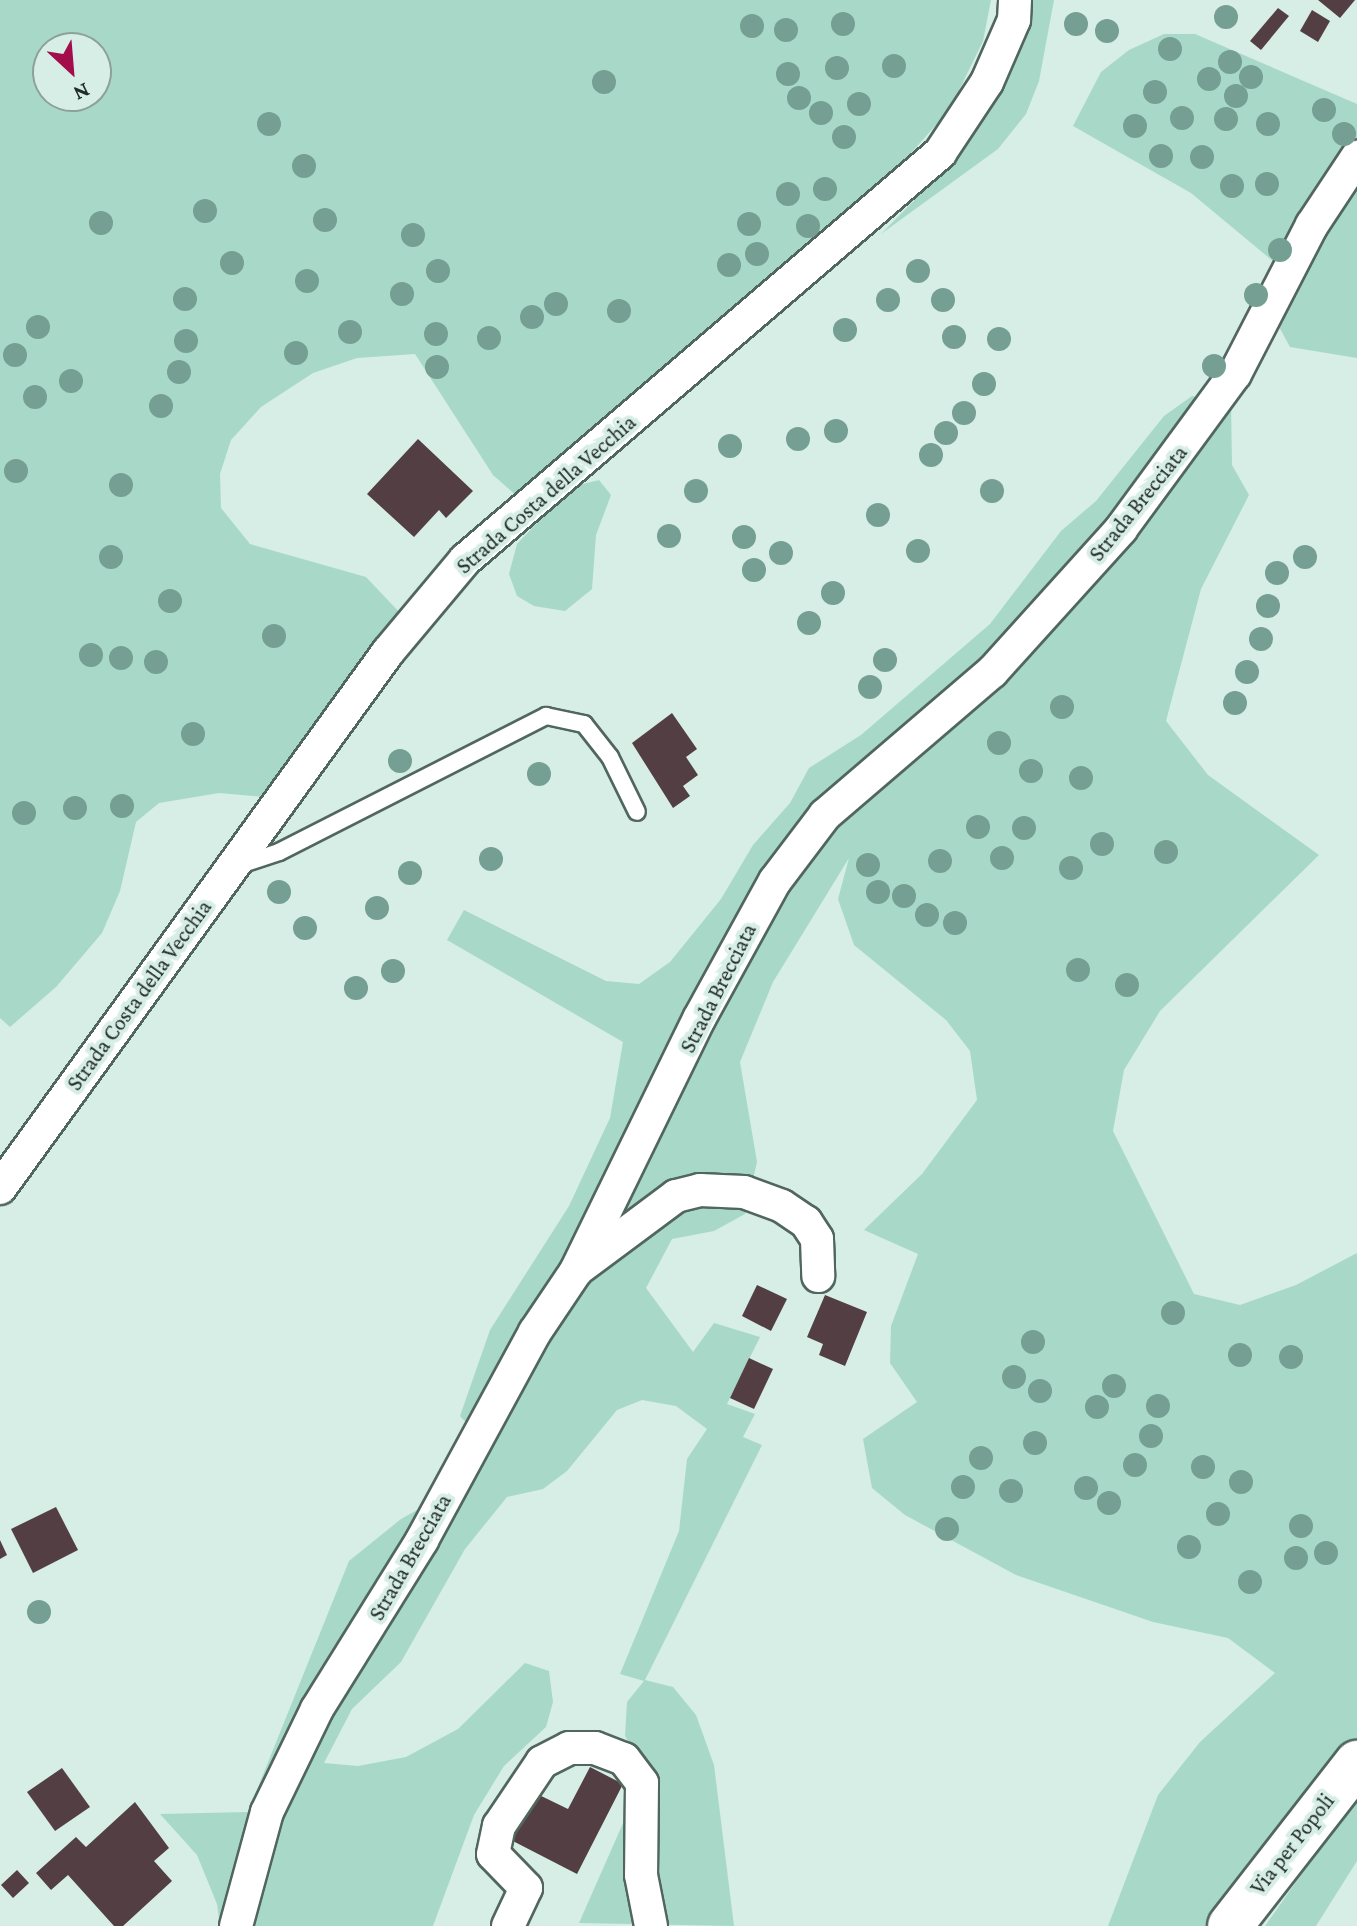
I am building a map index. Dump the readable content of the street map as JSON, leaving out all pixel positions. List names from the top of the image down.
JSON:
{
  "streets": {
    "main road": ["Via per Popoli"],
    "street": ["Strada Costa della Vecchia", "Strada Brecciata"]
  },
  "north": "bottom right"
}
